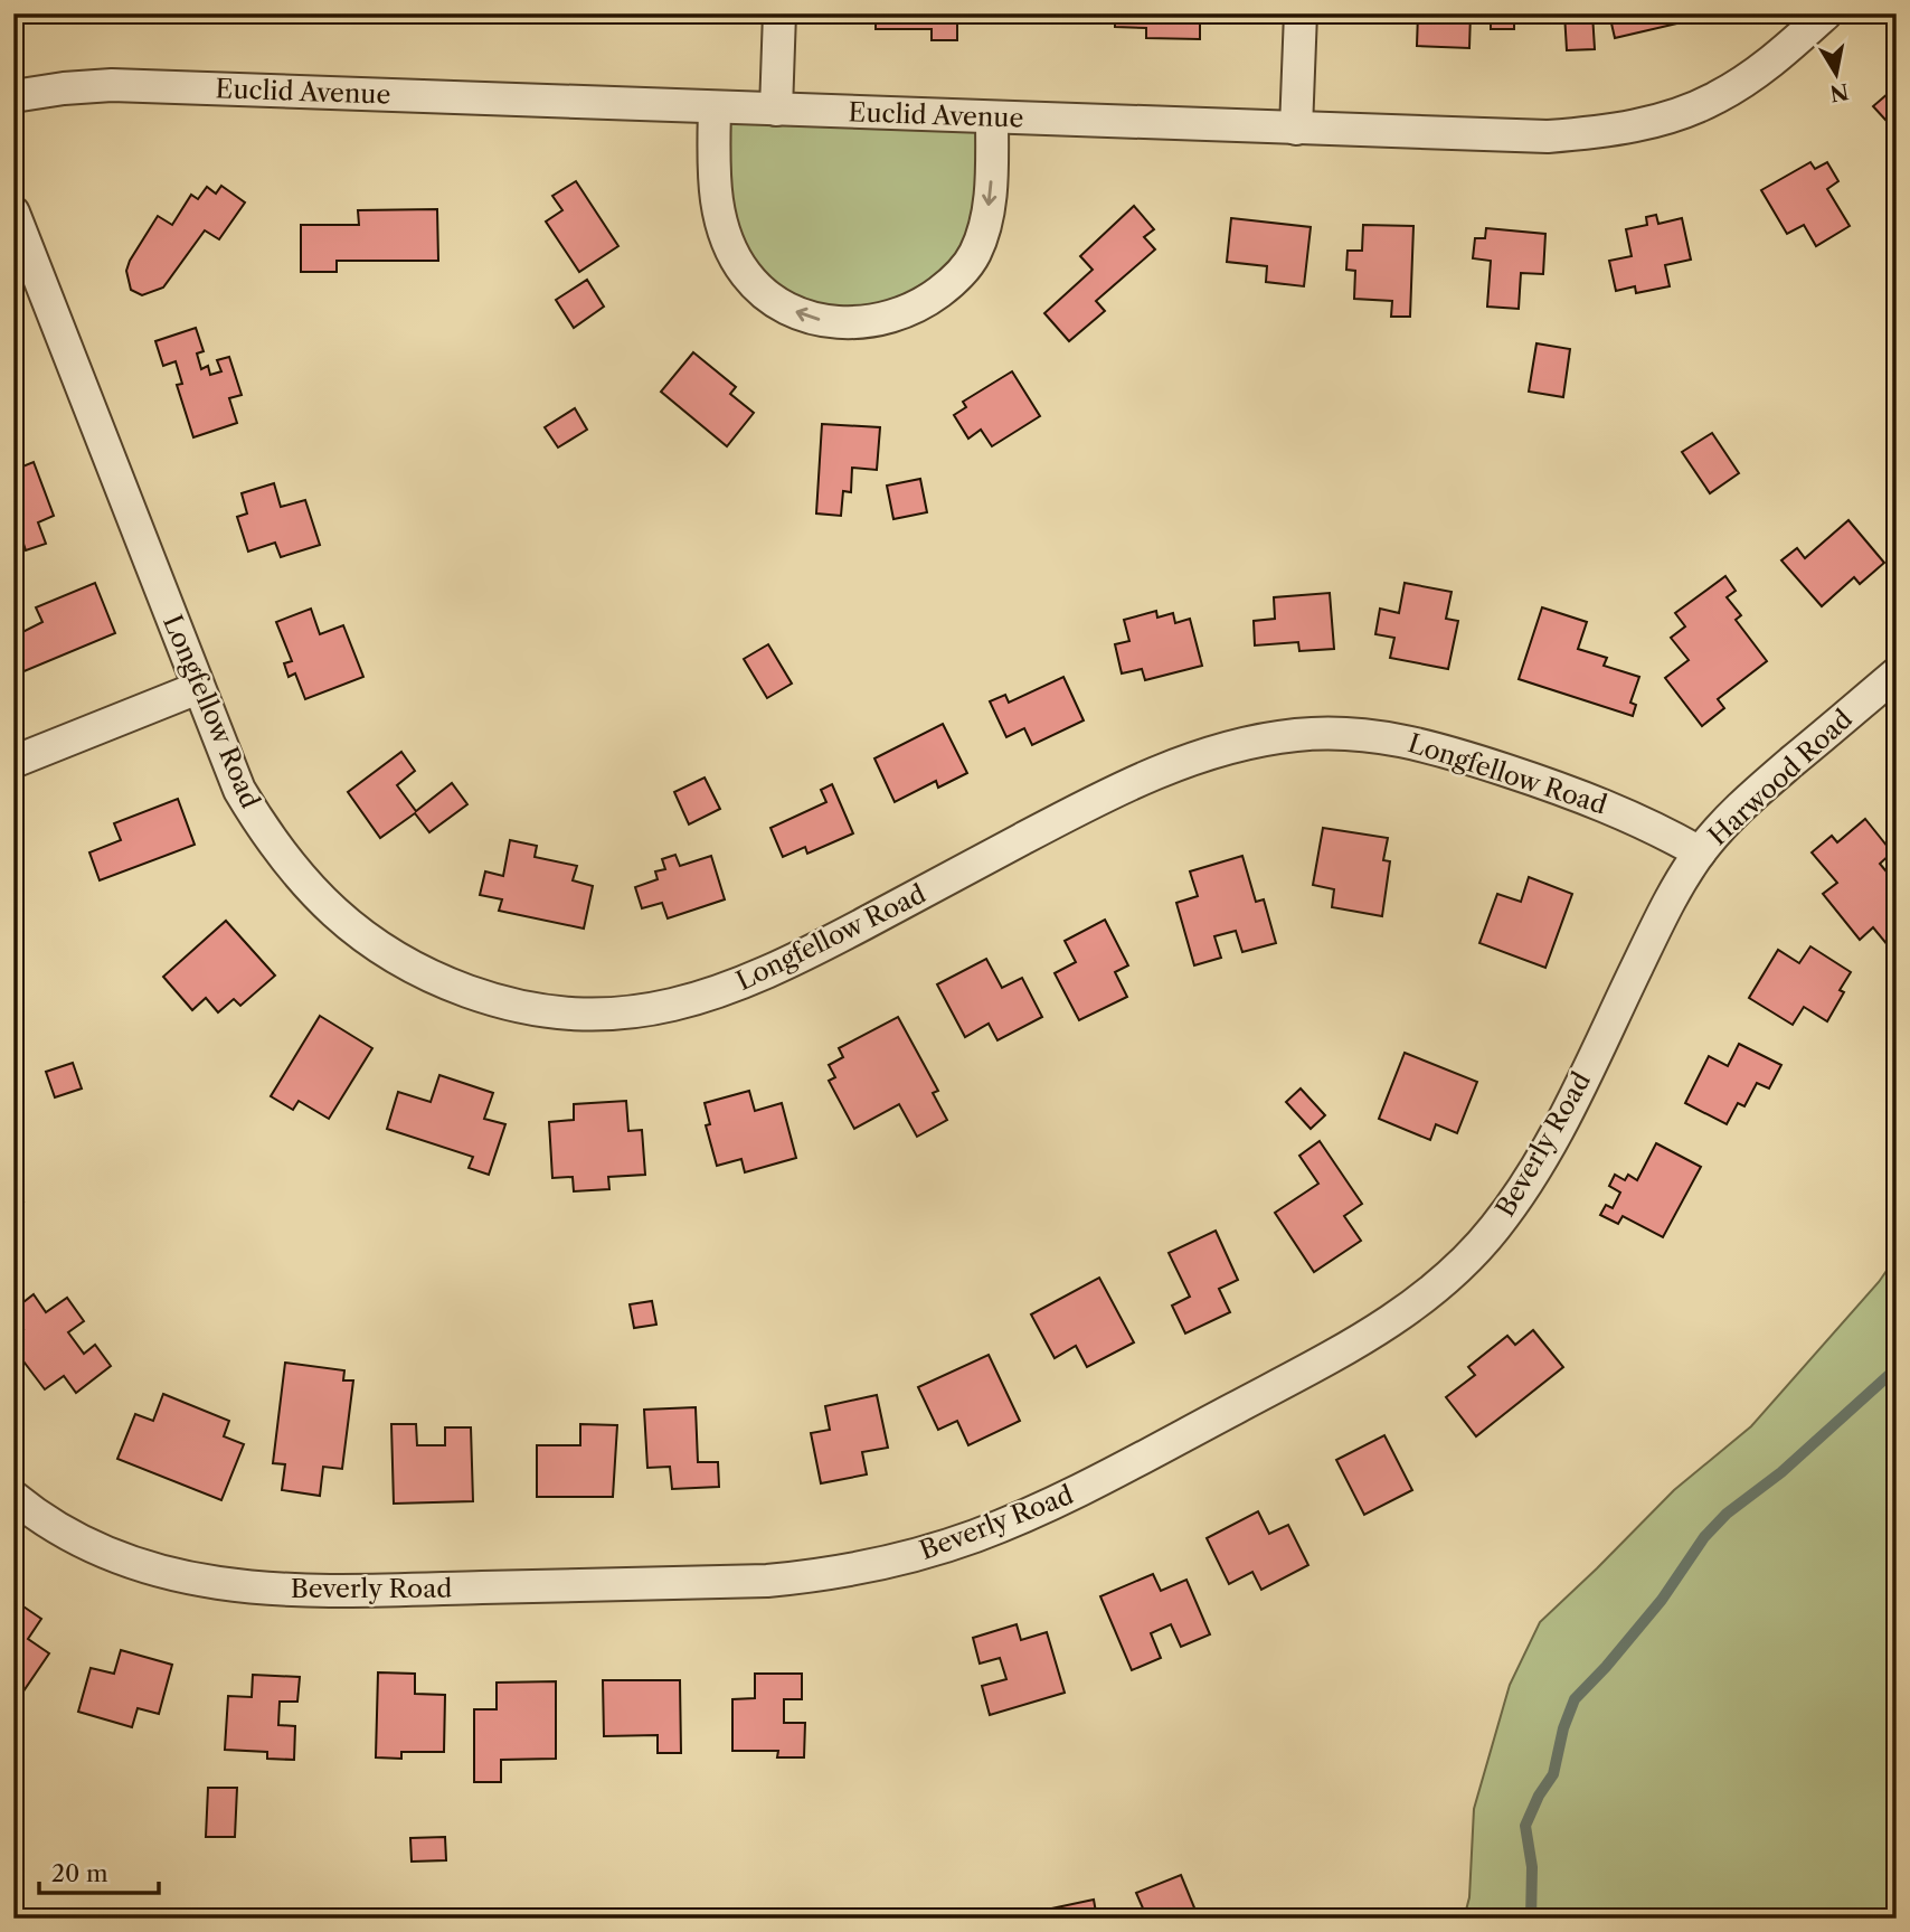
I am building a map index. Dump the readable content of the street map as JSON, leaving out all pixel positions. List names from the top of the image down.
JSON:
{
  "streets": {
    "street": [
      "Euclid Avenue",
      "Longfellow Road",
      "Harwood Road",
      "Beverly Road"
    ]
  },
  "crossings": [
    ["Longfellow Road", "Harwood Road"],
    ["Longfellow Road", "Beverly Road"],
    ["Harwood Road", "Beverly Road"]
  ],
  "scale_bar": "20 m",
  "north": "bottom"
}
